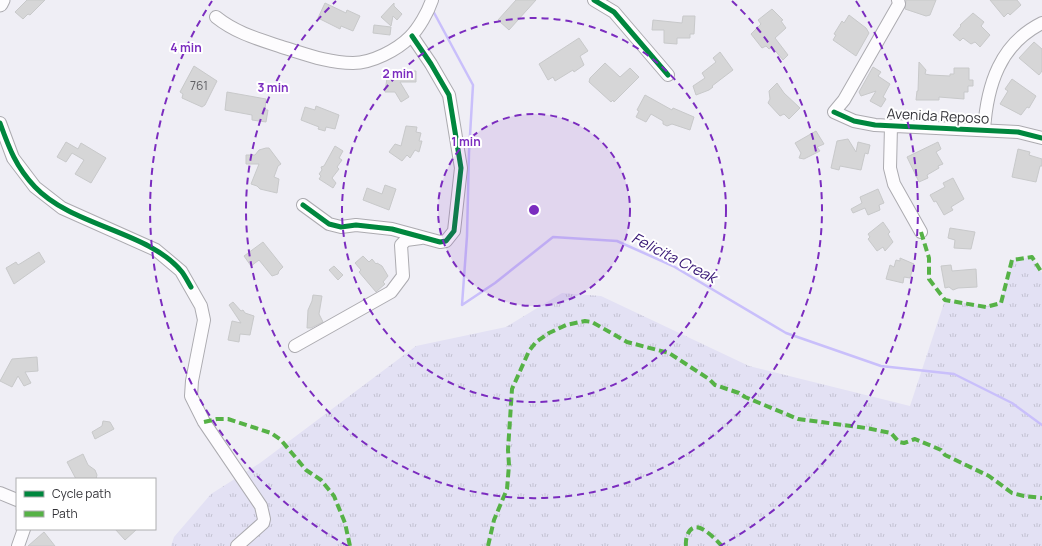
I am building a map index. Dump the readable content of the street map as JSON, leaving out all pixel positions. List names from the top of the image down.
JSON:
{
  "streets": {
    "street": ["Avenida Reposo"]
  },
  "water": ["Felicita Creak"],
  "house_numbers": ["761"],
  "legend": ["Cycle path", "Path"],
  "rings": [
    "4 min",
    "2 min",
    "3 min",
    "1 min"
  ]
}
